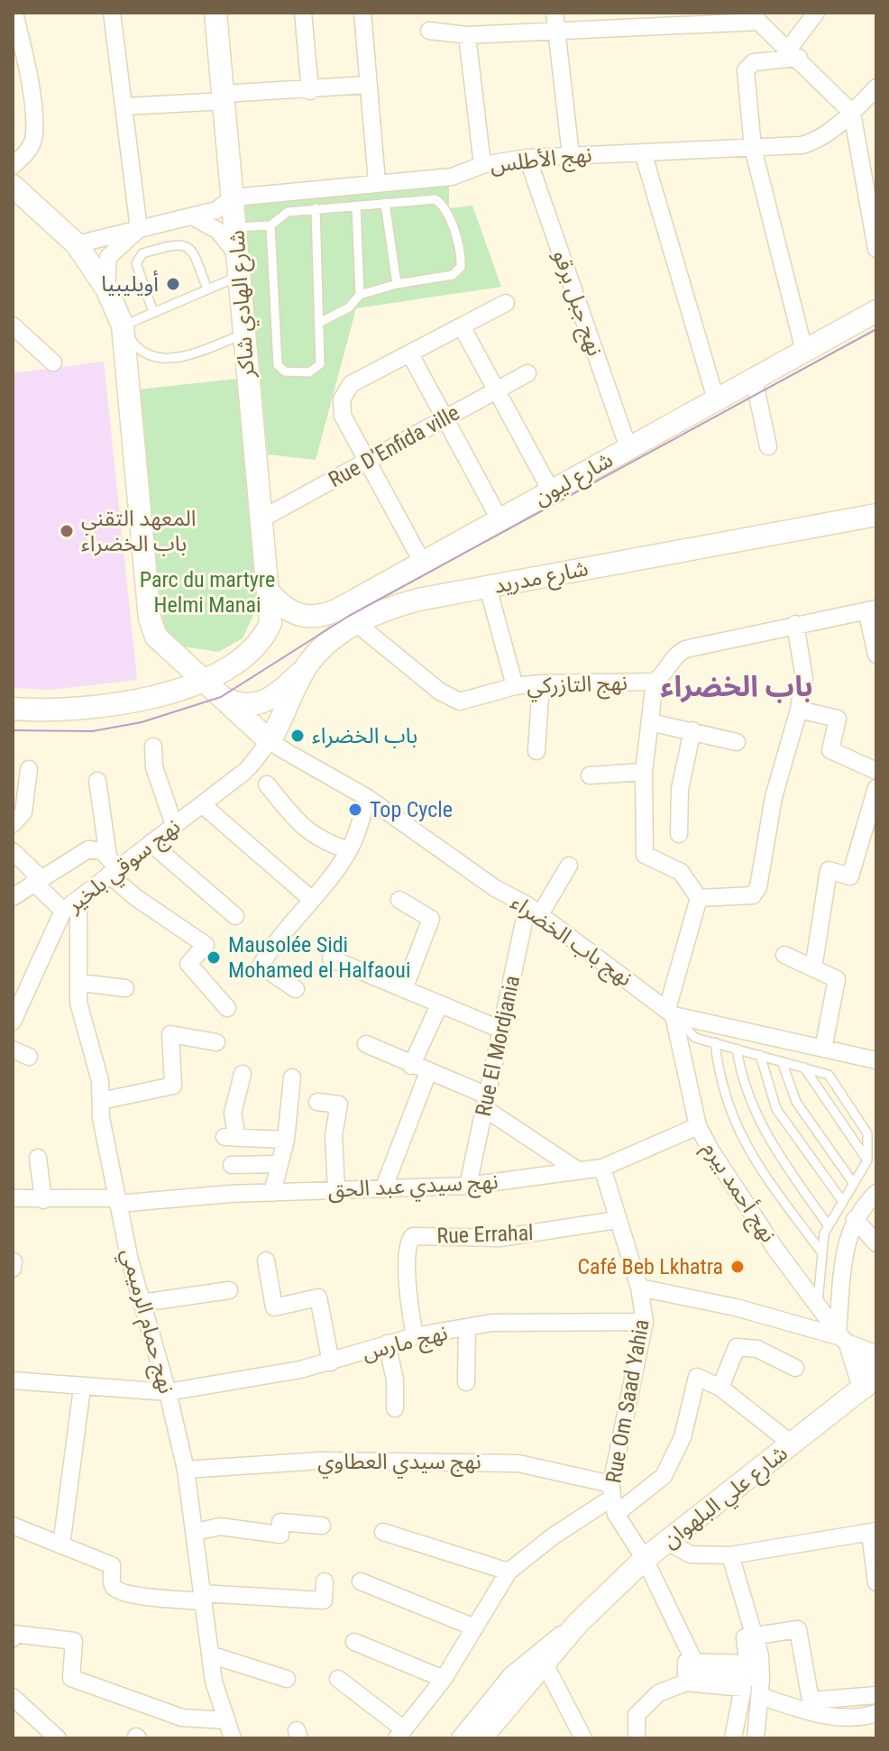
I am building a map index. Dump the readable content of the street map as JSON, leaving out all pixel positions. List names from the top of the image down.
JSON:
{
  "streets": {
    "street": [
      "نهج الأطلس",
      "نهج جبل برقو",
      "شارع الهادي شاكر",
      "Rue D'Enfida ville",
      "شارع ليون",
      "شارع مدريد",
      "نهج التازركي",
      "نهج سوقي بلخير",
      "نهج باب الخضراء",
      "Rue El Mordjania",
      "نهج سيدي عبد الحق",
      "نهج أحمد بيرم",
      "Rue Errahal",
      "نهج حمام الرميمي",
      "نهج مارس",
      "Rue Om Saad Yahia",
      "نهج سيدي العطاوي",
      "شارع علي البلهوان"
    ]
  },
  "crossings": [
    ["نهج الأطلس", "نهج جبل برقو"],
    ["نهج الأطلس", "شارع الهادي شاكر"],
    ["نهج جبل برقو", "شارع ليون"],
    ["شارع الهادي شاكر", "Rue D'Enfida ville"],
    ["شارع الهادي شاكر", "شارع ليون"],
    ["شارع مدريد", "نهج التازركي"],
    ["شارع مدريد", "نهج سوقي بلخير"],
    ["شارع مدريد", "نهج باب الخضراء"],
    ["نهج سوقي بلخير", "نهج باب الخضراء"],
    ["نهج سوقي بلخير", "نهج حمام الرميمي"],
    ["نهج باب الخضراء", "Rue El Mordjania"],
    ["نهج باب الخضراء", "نهج أحمد بيرم"],
    ["Rue El Mordjania", "نهج سيدي عبد الحق"],
    ["نهج سيدي عبد الحق", "نهج أحمد بيرم"],
    ["نهج سيدي عبد الحق", "نهج حمام الرميمي"],
    ["نهج سيدي عبد الحق", "Rue Om Saad Yahia"],
    ["Rue Errahal", "نهج مارس"],
    ["Rue Errahal", "Rue Om Saad Yahia"],
    ["نهج حمام الرميمي", "نهج مارس"],
    ["نهج حمام الرميمي", "نهج سيدي العطاوي"],
    ["نهج مارس", "Rue Om Saad Yahia"],
    ["Rue Om Saad Yahia", "نهج سيدي العطاوي"],
    ["Rue Om Saad Yahia", "شارع علي البلهوان"]
  ],
  "districts": ["باب الخضراء"],
  "parks": ["Parc du martyre Helmi Manai"],
  "places": [
    "أويليبيا",
    "المعهد التقني باب الخضراء",
    "باب الخضراء",
    "Top Cycle",
    "Mausolée Sidi Mohamed el Halfaoui",
    "Café Beb Lkhatra"
  ]
}
